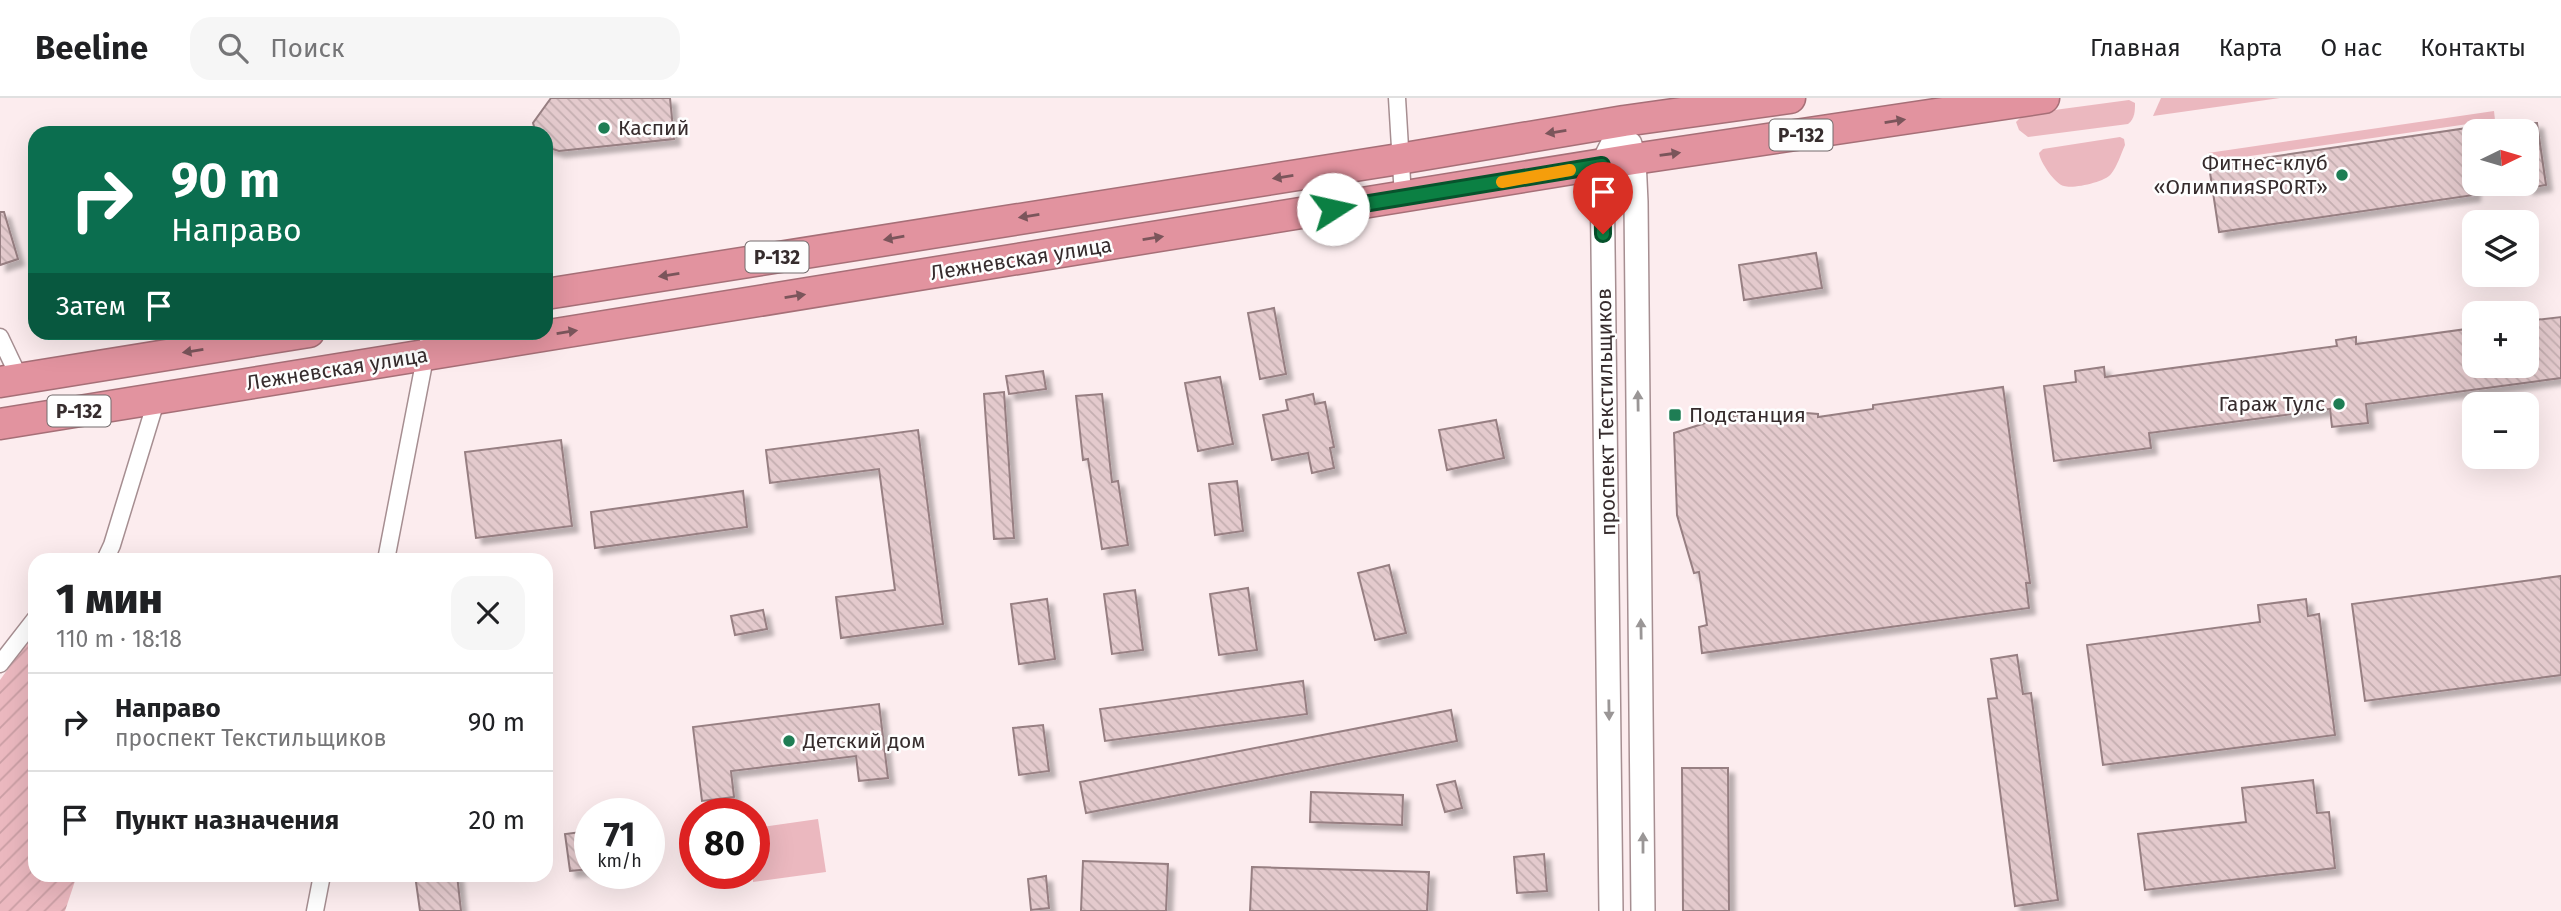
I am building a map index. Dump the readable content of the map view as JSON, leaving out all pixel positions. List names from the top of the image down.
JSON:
{
  "streets": {
    "highway": ["Р-132", "Лежневская улица"],
    "main road": ["проспект Текстильщиков"]
  },
  "crossings": [
    ["Лежневская улица", "проспект Текстильщиков"]
  ],
  "places": {
    "other": [
      "Каспий",
      "Фитнес-клуб «ОлимпияSPORT»",
      "Гараж Тулс",
      "Детский дом"
    ],
    "transit": ["Подстанция"]
  },
  "north": "right",
  "page": {
    "header": "Beeline",
    "search": "Поиск",
    "nav": [
      "Главная",
      "Карта",
      "О нас",
      "Контакты"
    ],
    "map_buttons": ["+", "−"],
    "turn": ["90 m", "Направо"],
    "then": "Затем",
    "heading": ["1 мин", "110 m · 18:18"],
    "list": [
      {
        "name": "Направо",
        "note": "проспект Текстильщиков",
        "value": "90 m"
      },
      {
        "name": "Пункт назначения",
        "value": "20 m"
      }
    ],
    "speed": "71 km/h",
    "limit": "80"
  }
}
